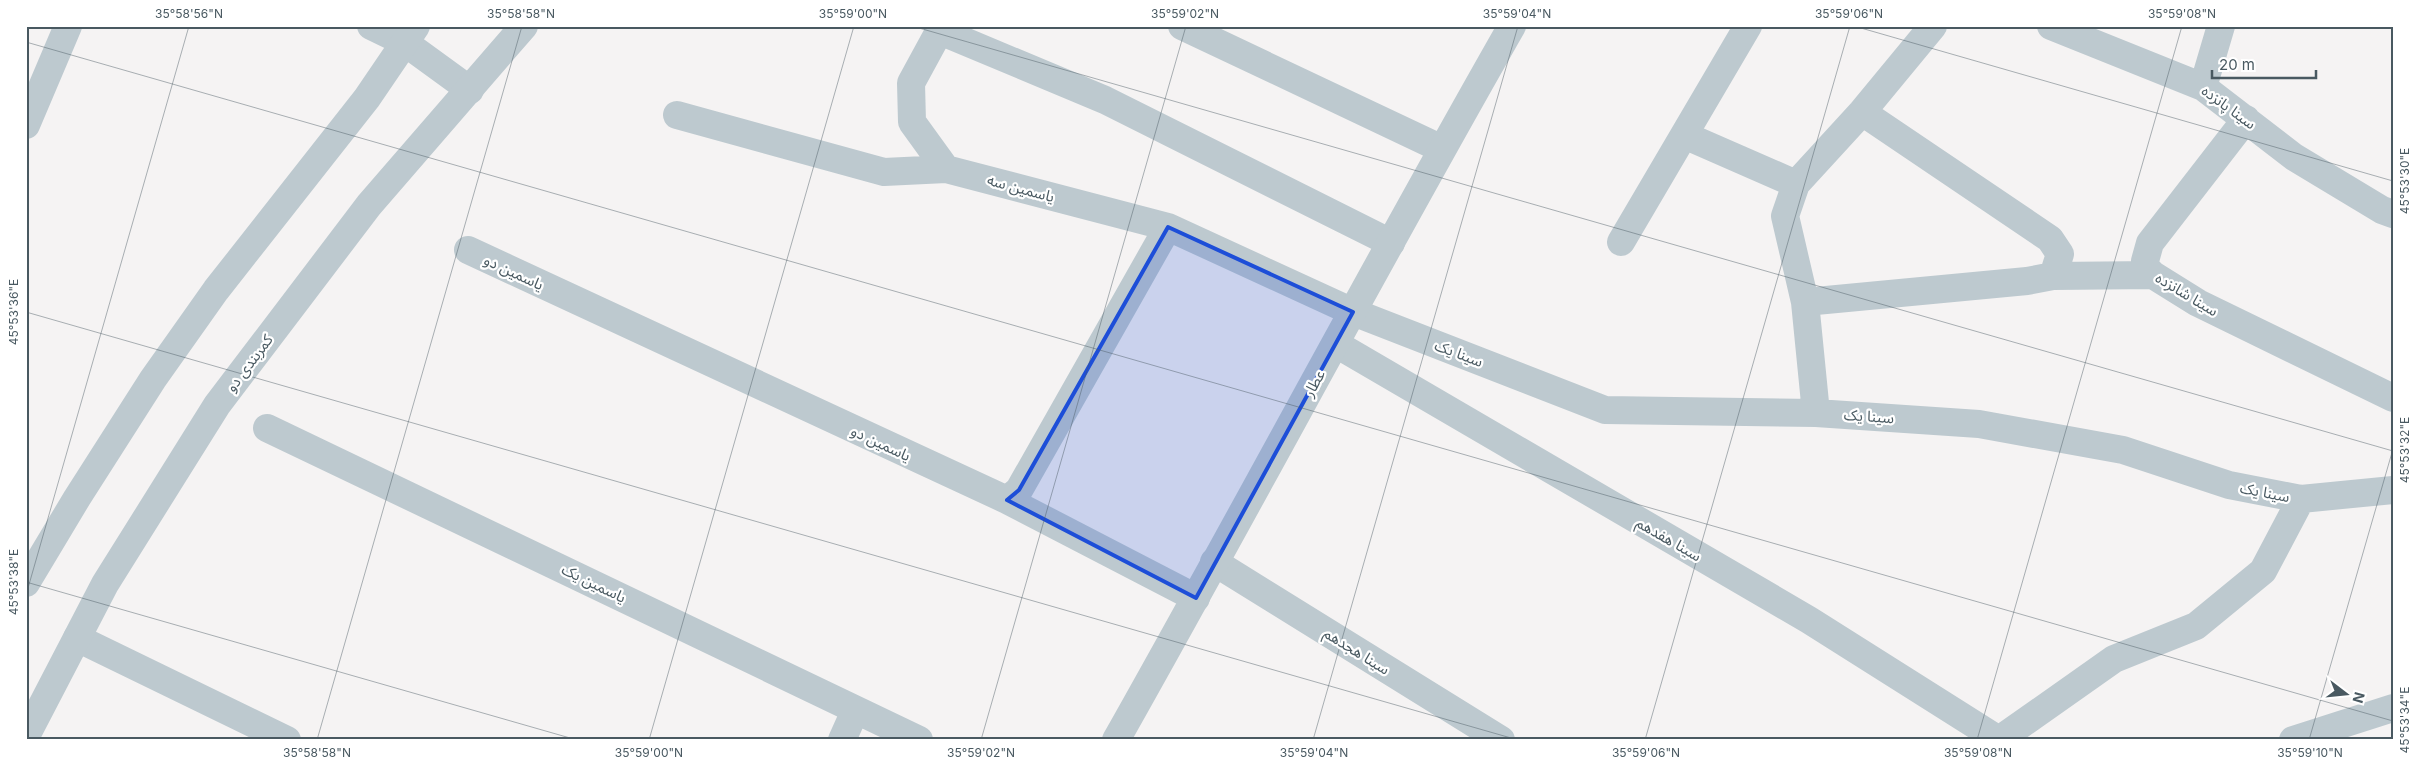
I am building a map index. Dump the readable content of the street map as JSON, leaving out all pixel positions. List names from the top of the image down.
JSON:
{
  "streets": {
    "street": [
      "سینا پانزده",
      "یاسمین سه",
      "یاسمین دو",
      "سینا شانزده",
      "سینا یک",
      "کمربندی دو",
      "عطار",
      "سینا هفدهم",
      "یاسمین یک",
      "سینا هجدهم"
    ]
  },
  "crossings": [
    ["سینا پانزده", "سینا شانزده"],
    ["یاسمین سه", "سینا یک"],
    ["یاسمین سه", "عطار"],
    ["یاسمین دو", "عطار"],
    ["سینا یک", "عطار"],
    ["عطار", "سینا هفدهم"],
    ["عطار", "سینا هجدهم"]
  ],
  "scale_bar": "20 m",
  "north": "right",
  "coordinates": [
    "35°58'56\"N",
    "35°58'58\"N",
    "35°59'00\"N",
    "35°59'02\"N",
    "35°59'04\"N",
    "35°59'06\"N",
    "35°59'08\"N",
    "45°53'30\"E",
    "45°53'36\"E",
    "45°53'32\"E",
    "45°53'38\"E",
    "45°53'34\"E",
    "35°59'10\"N"
  ]
}
